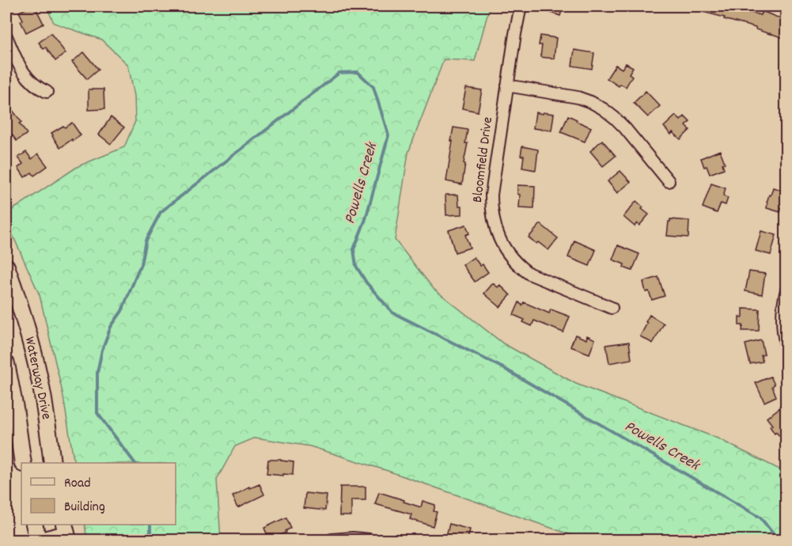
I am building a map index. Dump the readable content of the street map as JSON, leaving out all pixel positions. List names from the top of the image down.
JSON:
{
  "streets": {
    "main road": ["Waterway Drive"],
    "street": ["Bloomfield Drive"]
  },
  "water": ["Powells Creek"],
  "legend": ["Road", "Building"]
}
